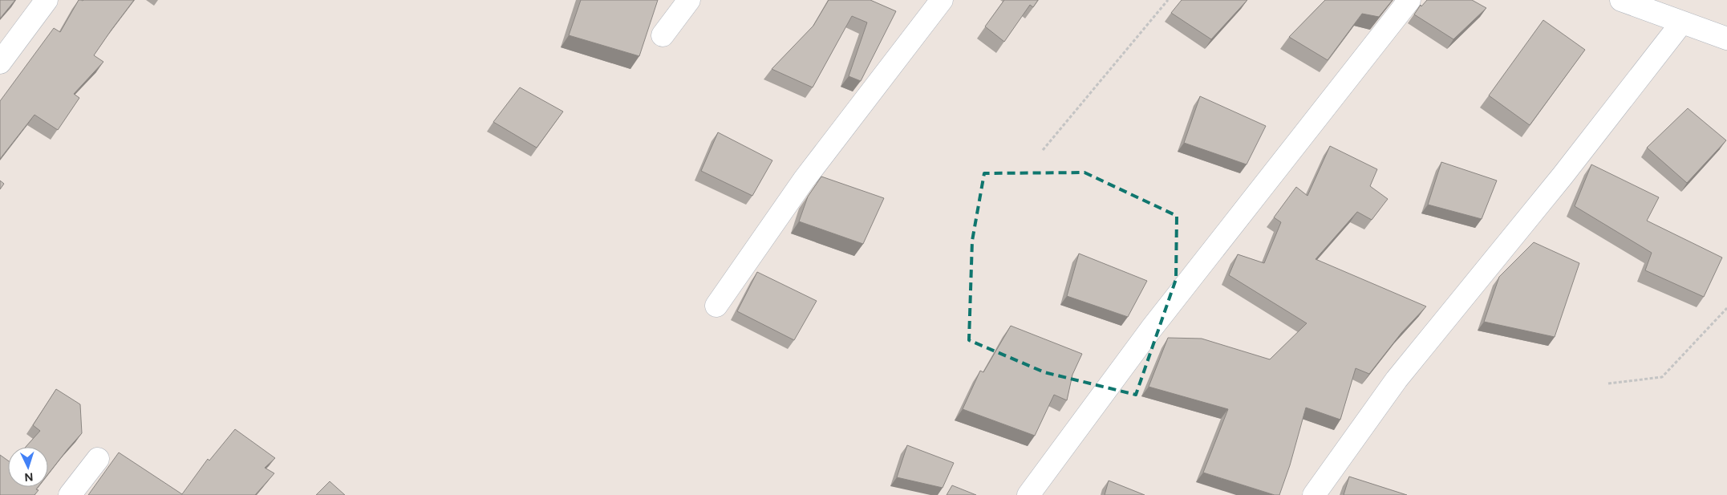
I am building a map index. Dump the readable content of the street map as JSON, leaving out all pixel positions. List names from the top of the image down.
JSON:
{
  "north": "bottom"
}
